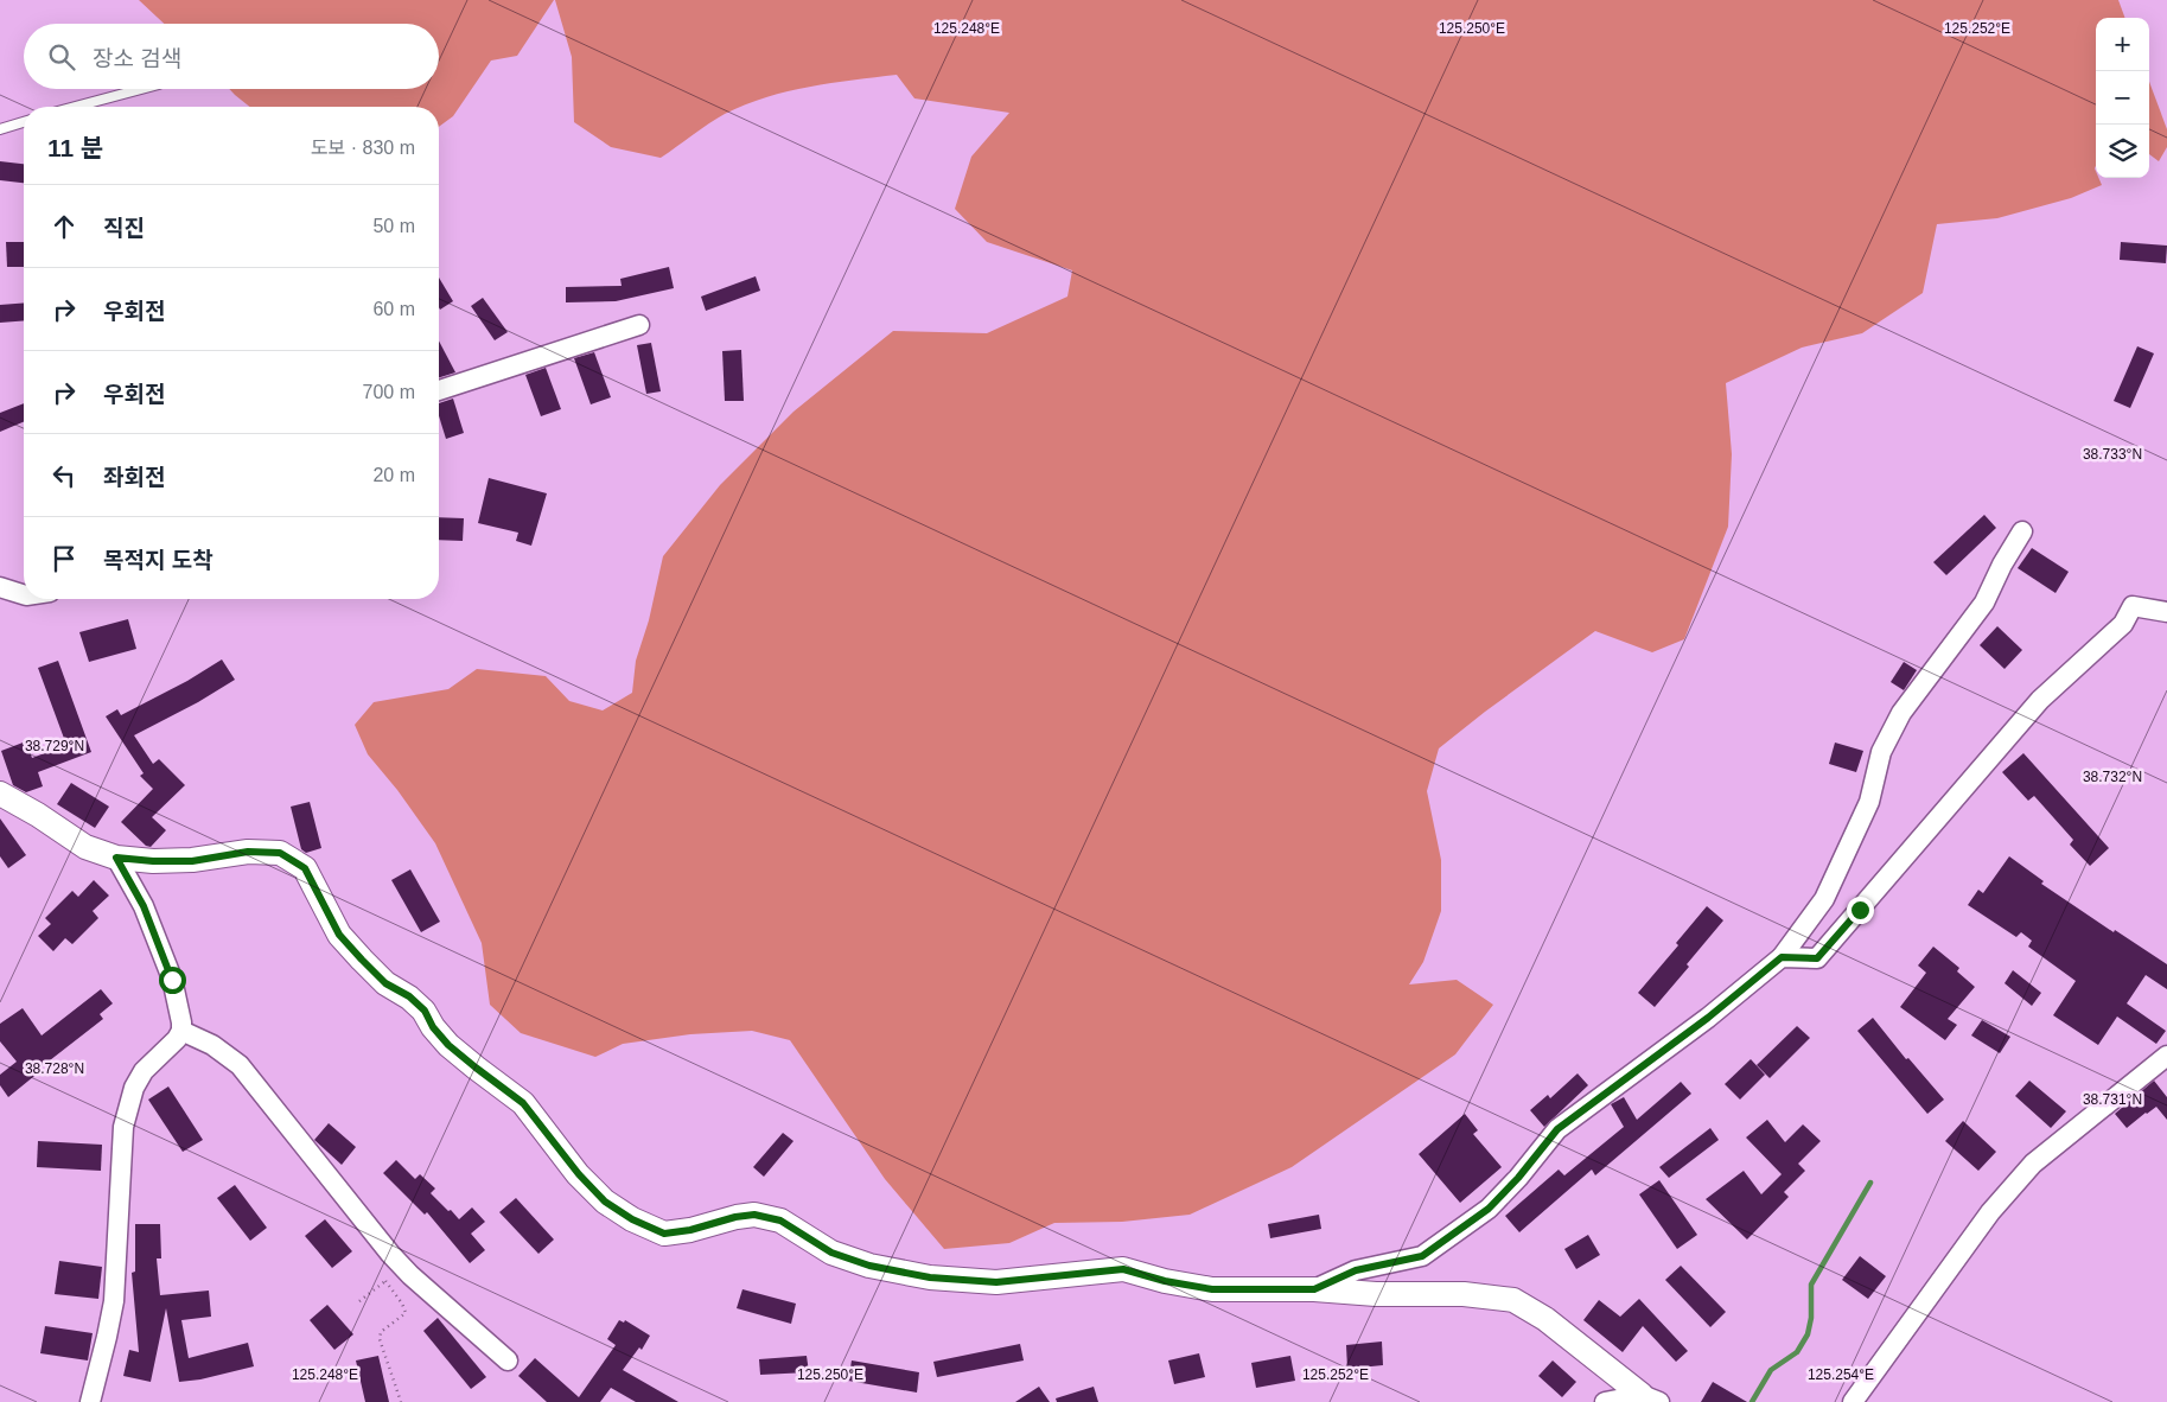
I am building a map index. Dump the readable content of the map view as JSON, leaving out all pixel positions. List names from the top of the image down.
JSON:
{
  "page": {
    "map_buttons": ["+", "−"],
    "search": "장소 검색",
    "heading": ["11 분", "도보 · 830 m"],
    "list": [
      ["직진", "50 m"],
      ["우회전", "60 m"],
      ["우회전", "700 m"],
      ["좌회전", "20 m"],
      "목적지 도착"
    ]
  },
  "coordinates": [
    "125.248°E",
    "125.250°E",
    "125.252°E",
    "38.733°N",
    "38.729°N",
    "38.732°N",
    "38.728°N",
    "38.731°N",
    "125.254°E"
  ]
}
